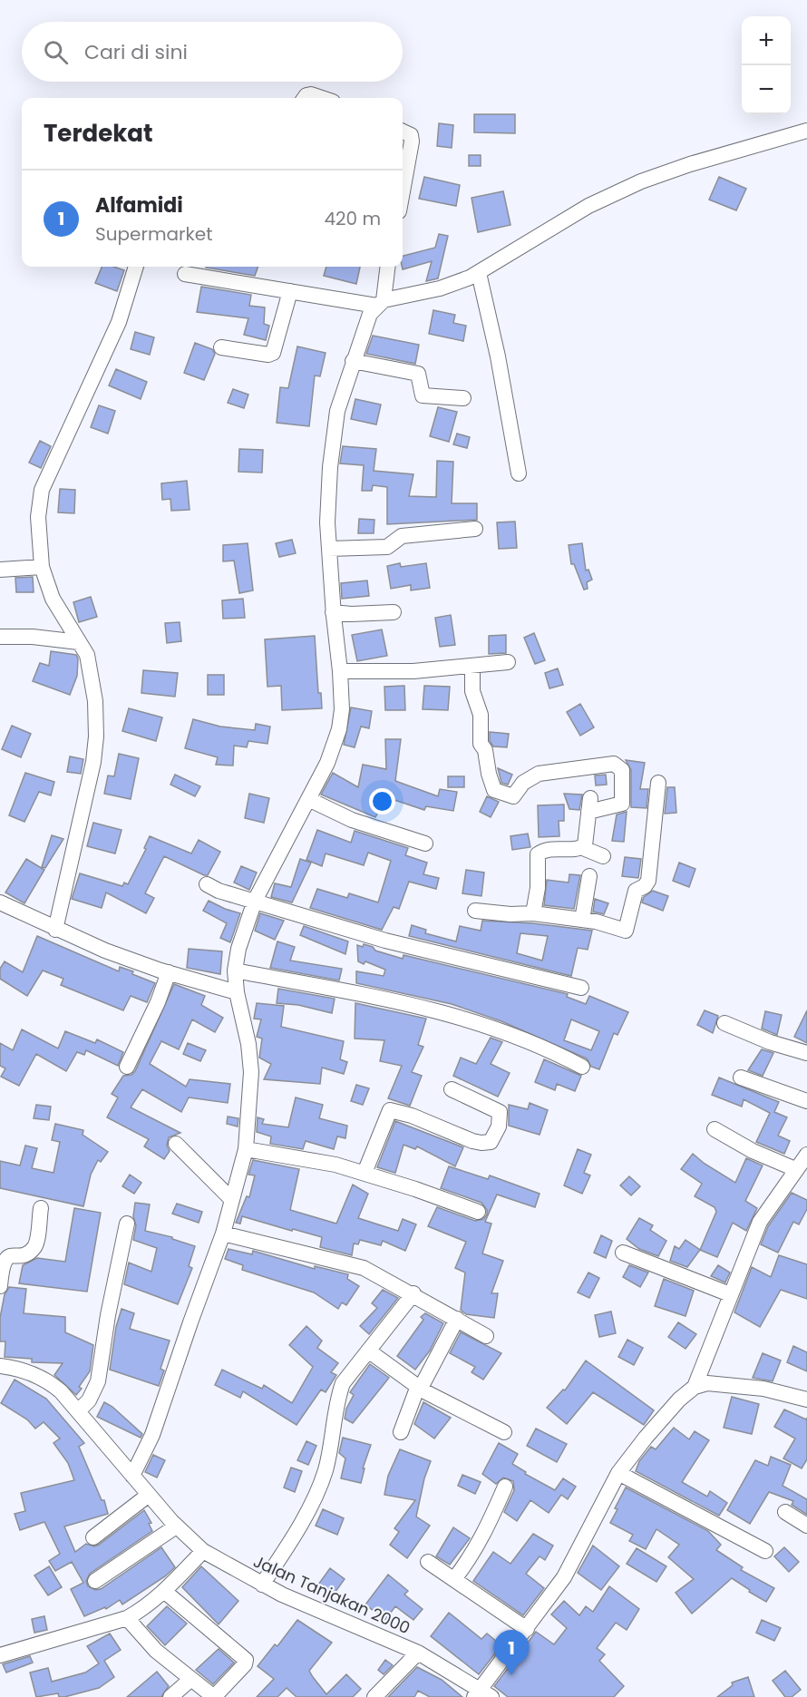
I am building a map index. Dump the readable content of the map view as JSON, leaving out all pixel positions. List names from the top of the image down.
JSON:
{
  "streets": {
    "street": ["Jalan Tanjakan 2000"]
  },
  "page": {
    "map_buttons": ["+", "−"],
    "search": "Cari di sini",
    "heading": "Terdekat",
    "list": [
      {
        "mark": "1",
        "name": "Alfamidi",
        "note": "Supermarket",
        "value": "420 m"
      }
    ],
    "pins": "1"
  }
}
